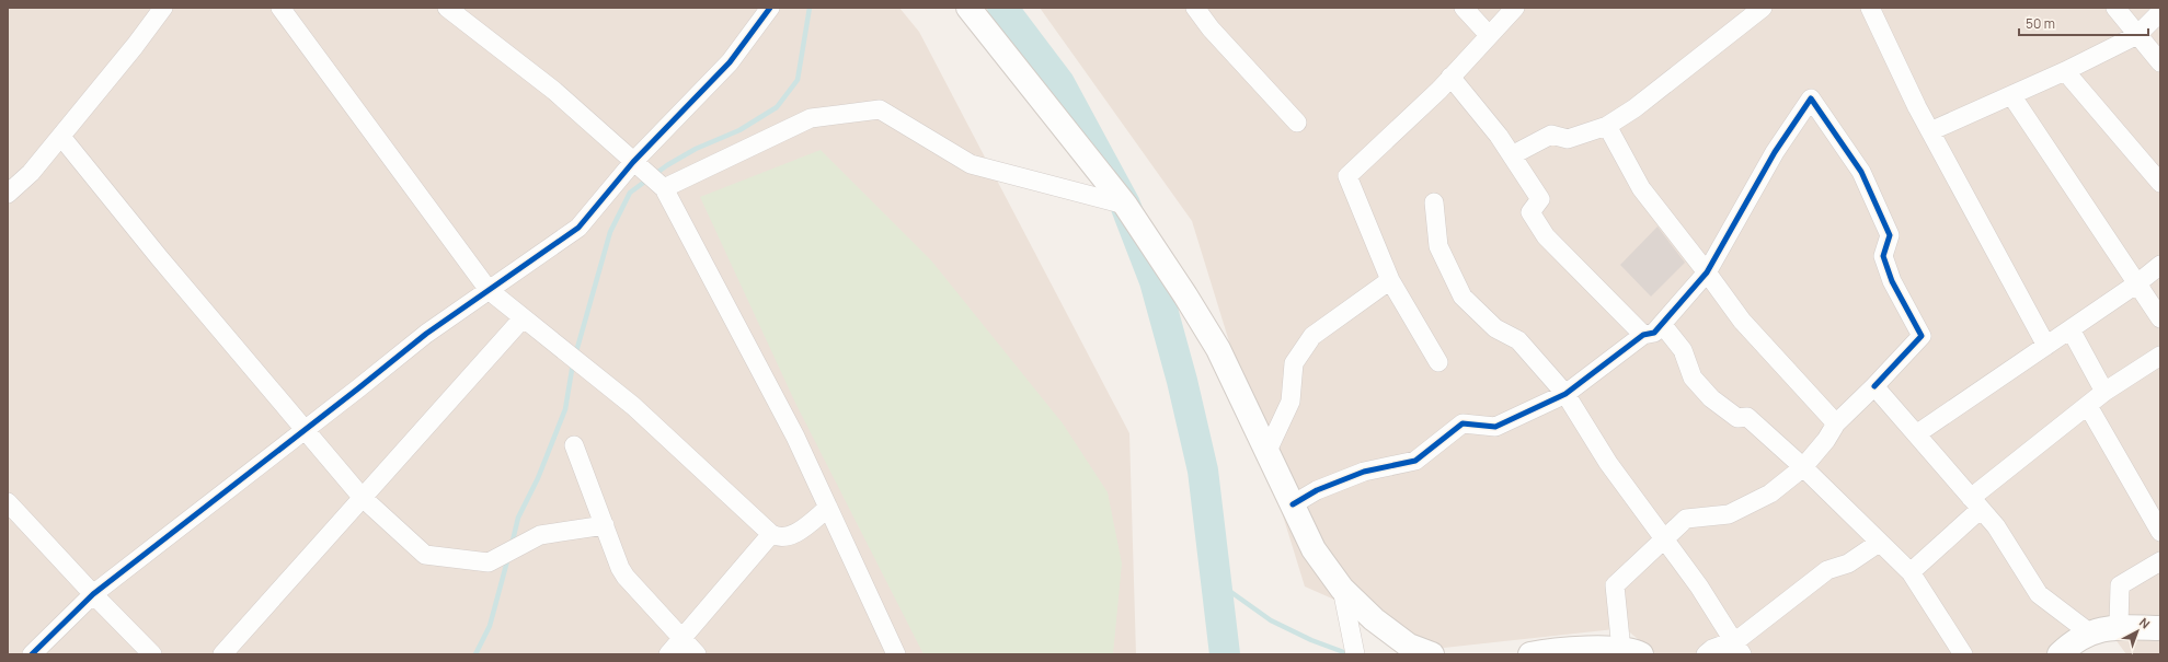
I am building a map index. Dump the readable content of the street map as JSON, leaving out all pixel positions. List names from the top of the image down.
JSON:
{
  "scale_bar": "50 m",
  "north": "top right"
}
